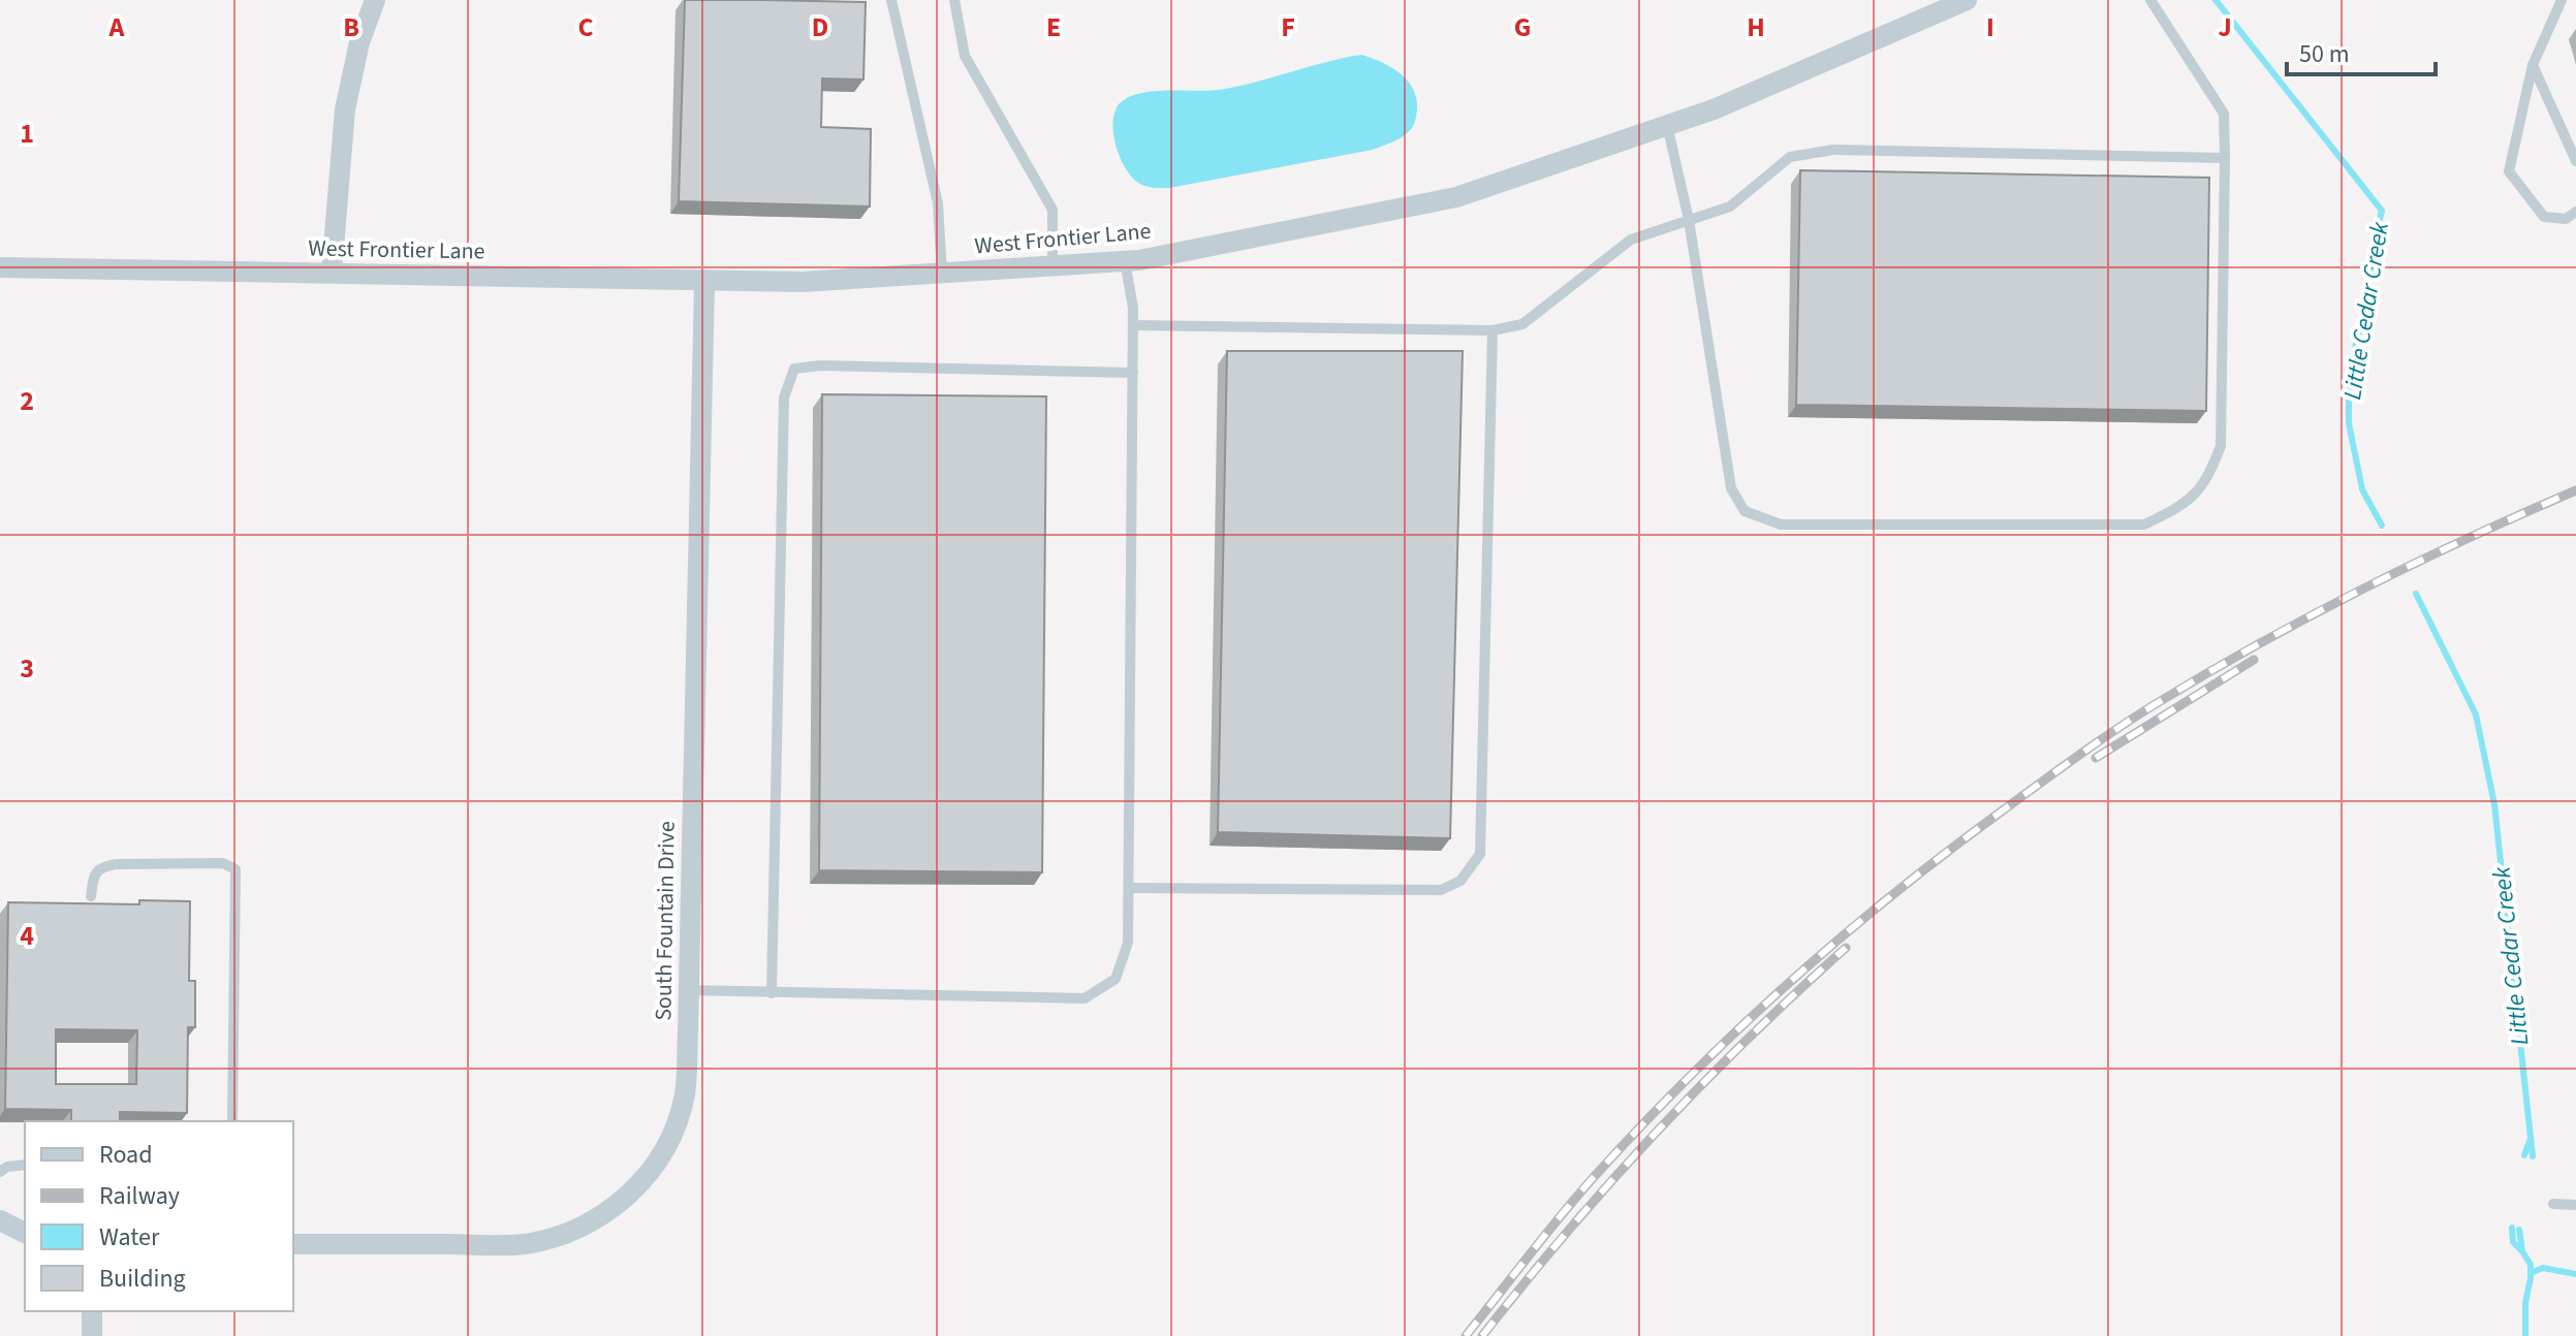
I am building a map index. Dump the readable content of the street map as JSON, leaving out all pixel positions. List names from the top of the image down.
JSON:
{
  "streets": {
    "street": ["West Frontier Lane", "South Fountain Drive"]
  },
  "crossings": [
    ["West Frontier Lane", "South Fountain Drive"]
  ],
  "water": ["Little Cedar Creek"],
  "legend": [
    "Road",
    "Railway",
    "Water",
    "Building"
  ],
  "scale_bar": "50 m",
  "grid": {
    "columns": [
      "A",
      "B",
      "C",
      "D",
      "E",
      "F",
      "G",
      "H",
      "I",
      "J"
    ],
    "rows": [
      "1",
      "2",
      "3",
      "4"
    ]
  }
}
